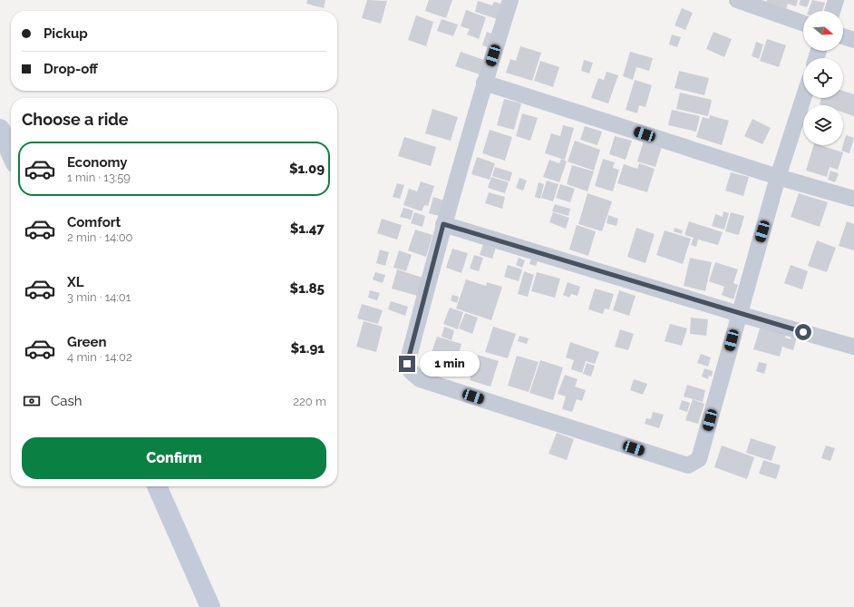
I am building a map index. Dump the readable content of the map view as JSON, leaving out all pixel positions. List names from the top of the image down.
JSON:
{
  "north": "right",
  "page": {
    "banner": ["Pickup", "Drop-off"],
    "heading": "Choose a ride",
    "list": [
      {
        "name": "Economy",
        "note": "1 min · 13:59",
        "value": "$1.09"
      },
      {
        "name": "Comfort",
        "note": "2 min · 14:00",
        "value": "$1.47"
      },
      {
        "name": "XL",
        "note": "3 min · 14:01",
        "value": "$1.85"
      },
      {
        "name": "Green",
        "note": "4 min · 14:02",
        "value": "$1.91"
      }
    ],
    "bubble": "1 min",
    "pay": ["Cash", "220 m"],
    "buttons": "Confirm"
  }
}
